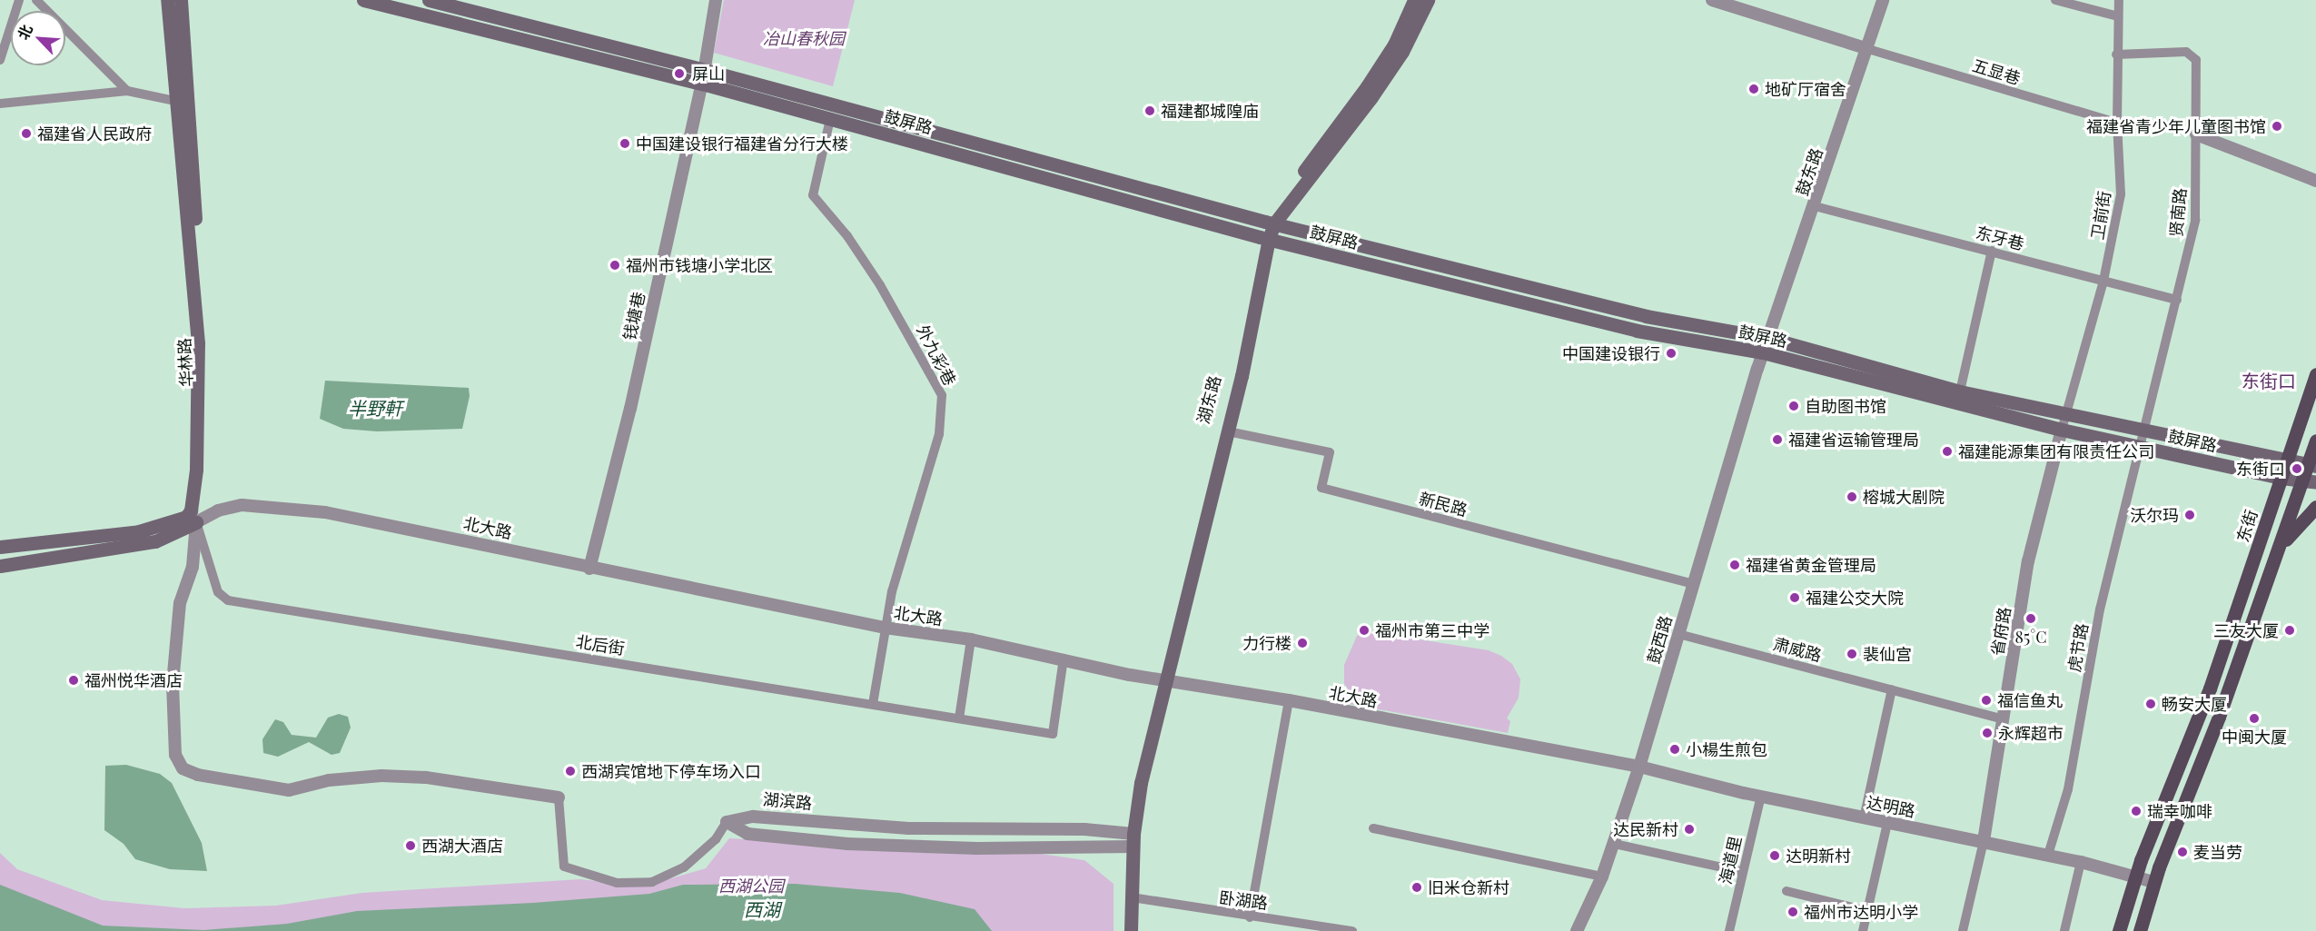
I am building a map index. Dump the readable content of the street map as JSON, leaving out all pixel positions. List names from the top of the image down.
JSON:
{
  "streets": {
    "main road": [
      "鼓屏路",
      "华林路",
      "湖东路",
      "东街"
    ],
    "street": [
      "五显巷",
      "鼓东路",
      "贤南路",
      "卫前街",
      "东牙巷",
      "钱塘巷",
      "外九彩巷",
      "新民路",
      "北大路",
      "省府路",
      "鼓西路",
      "北后街",
      "虎节路",
      "肃威路",
      "湖滨路",
      "达明路",
      "海道里",
      "卧湖路"
    ]
  },
  "crossings": [
    ["五显巷", "鼓东路"],
    ["五显巷", "卫前街"],
    ["鼓屏路", "鼓东路"],
    ["鼓屏路", "贤南路"],
    ["鼓屏路", "卫前街"],
    ["鼓屏路", "钱塘巷"],
    ["鼓屏路", "外九彩巷"],
    ["鼓屏路", "湖东路"],
    ["鼓屏路", "东街"],
    ["鼓屏路", "省府路"],
    ["鼓屏路", "鼓西路"],
    ["鼓屏路", "虎节路"],
    ["鼓东路", "东牙巷"],
    ["鼓东路", "鼓西路"],
    ["贤南路", "卫前街"],
    ["贤南路", "东牙巷"],
    ["贤南路", "虎节路"],
    ["卫前街", "东牙巷"],
    ["卫前街", "省府路"],
    ["钱塘巷", "北大路"],
    ["外九彩巷", "北大路"],
    ["外九彩巷", "北后街"],
    ["华林路", "北大路"],
    ["华林路", "北后街"],
    ["湖东路", "新民路"],
    ["湖东路", "北大路"],
    ["湖东路", "湖滨路"],
    ["新民路", "鼓西路"],
    ["东街", "达明路"],
    ["北大路", "鼓西路"],
    ["北大路", "北后街"],
    ["北大路", "达明路"],
    ["省府路", "肃威路"],
    ["省府路", "达明路"],
    ["鼓西路", "肃威路"],
    ["鼓西路", "达明路"],
    ["虎节路", "达明路"],
    ["达明路", "海道里"]
  ],
  "districts": ["东街口"],
  "water": ["半野軒", "西湖"],
  "parks": ["冶山春秋园", "西湖公园"],
  "places": [
    "屏山",
    "地矿厅宿舍",
    "福建都城隍庙",
    "福建省青少年儿童图书馆",
    "福建省人民政府",
    "中国建设银行福建省分行大楼",
    "福州市钱塘小学北区",
    "中国建设银行",
    "自助图书馆",
    "福建省运输管理局",
    "福建能源集团有限责任公司",
    "东街口",
    "榕城大剧院",
    "沃尔玛",
    "福建省黄金管理局",
    "福建公交大院",
    "85°C",
    "福州市第三中学",
    "三友大厦",
    "力行楼",
    "裴仙宫",
    "福州悦华酒店",
    "福信鱼丸",
    "畅安大厦",
    "中闽大厦",
    "永辉超市",
    "小楊生煎包",
    "西湖宾馆地下停车场入口",
    "瑞幸咖啡",
    "达民新村",
    "西湖大酒店",
    "麦当劳",
    "达明新村",
    "旧米仓新村",
    "福州市达明小学"
  ],
  "north": "top left"
}
